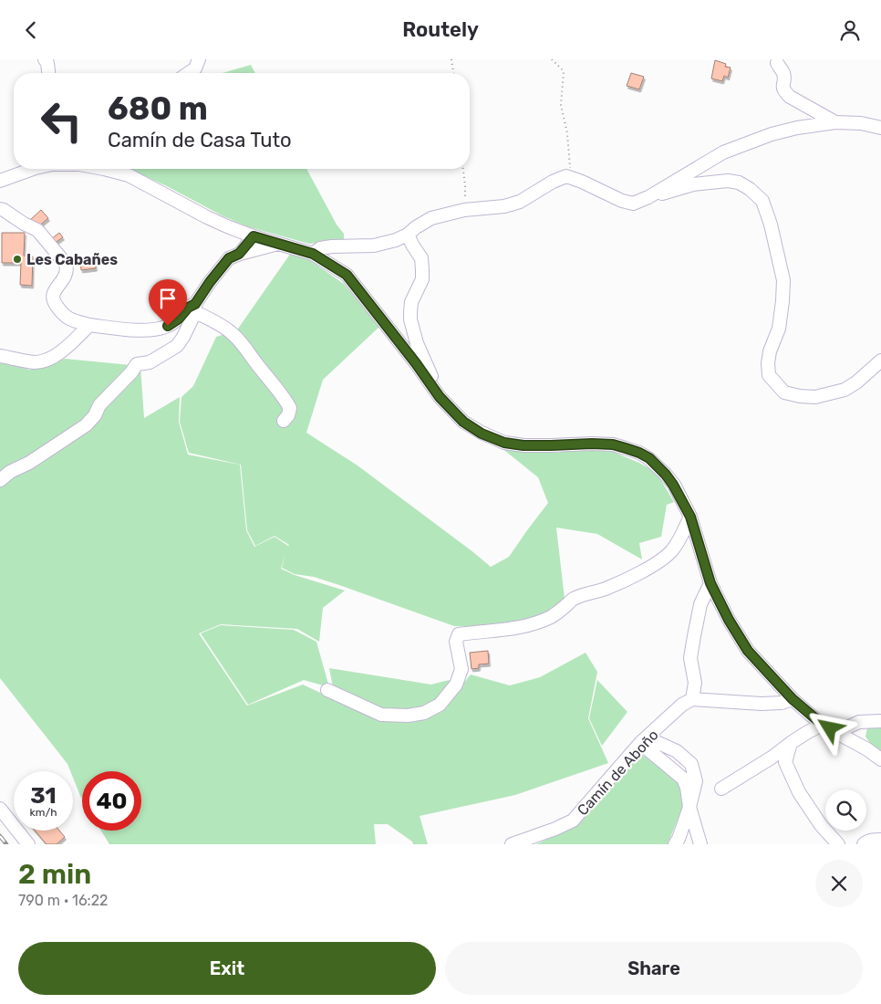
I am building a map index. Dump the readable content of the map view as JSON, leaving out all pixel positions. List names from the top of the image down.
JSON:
{
  "streets": {
    "street": ["Camín de Aboño"]
  },
  "places": ["Les Cabañes"],
  "page": {
    "header": "Routely",
    "turn": ["680 m", "Camín de Casa Tuto"],
    "speed": "31 km/h",
    "limit": "40",
    "heading": ["2 min", "790 m · 16:22"],
    "buttons": ["Exit", "Share"]
  }
}
